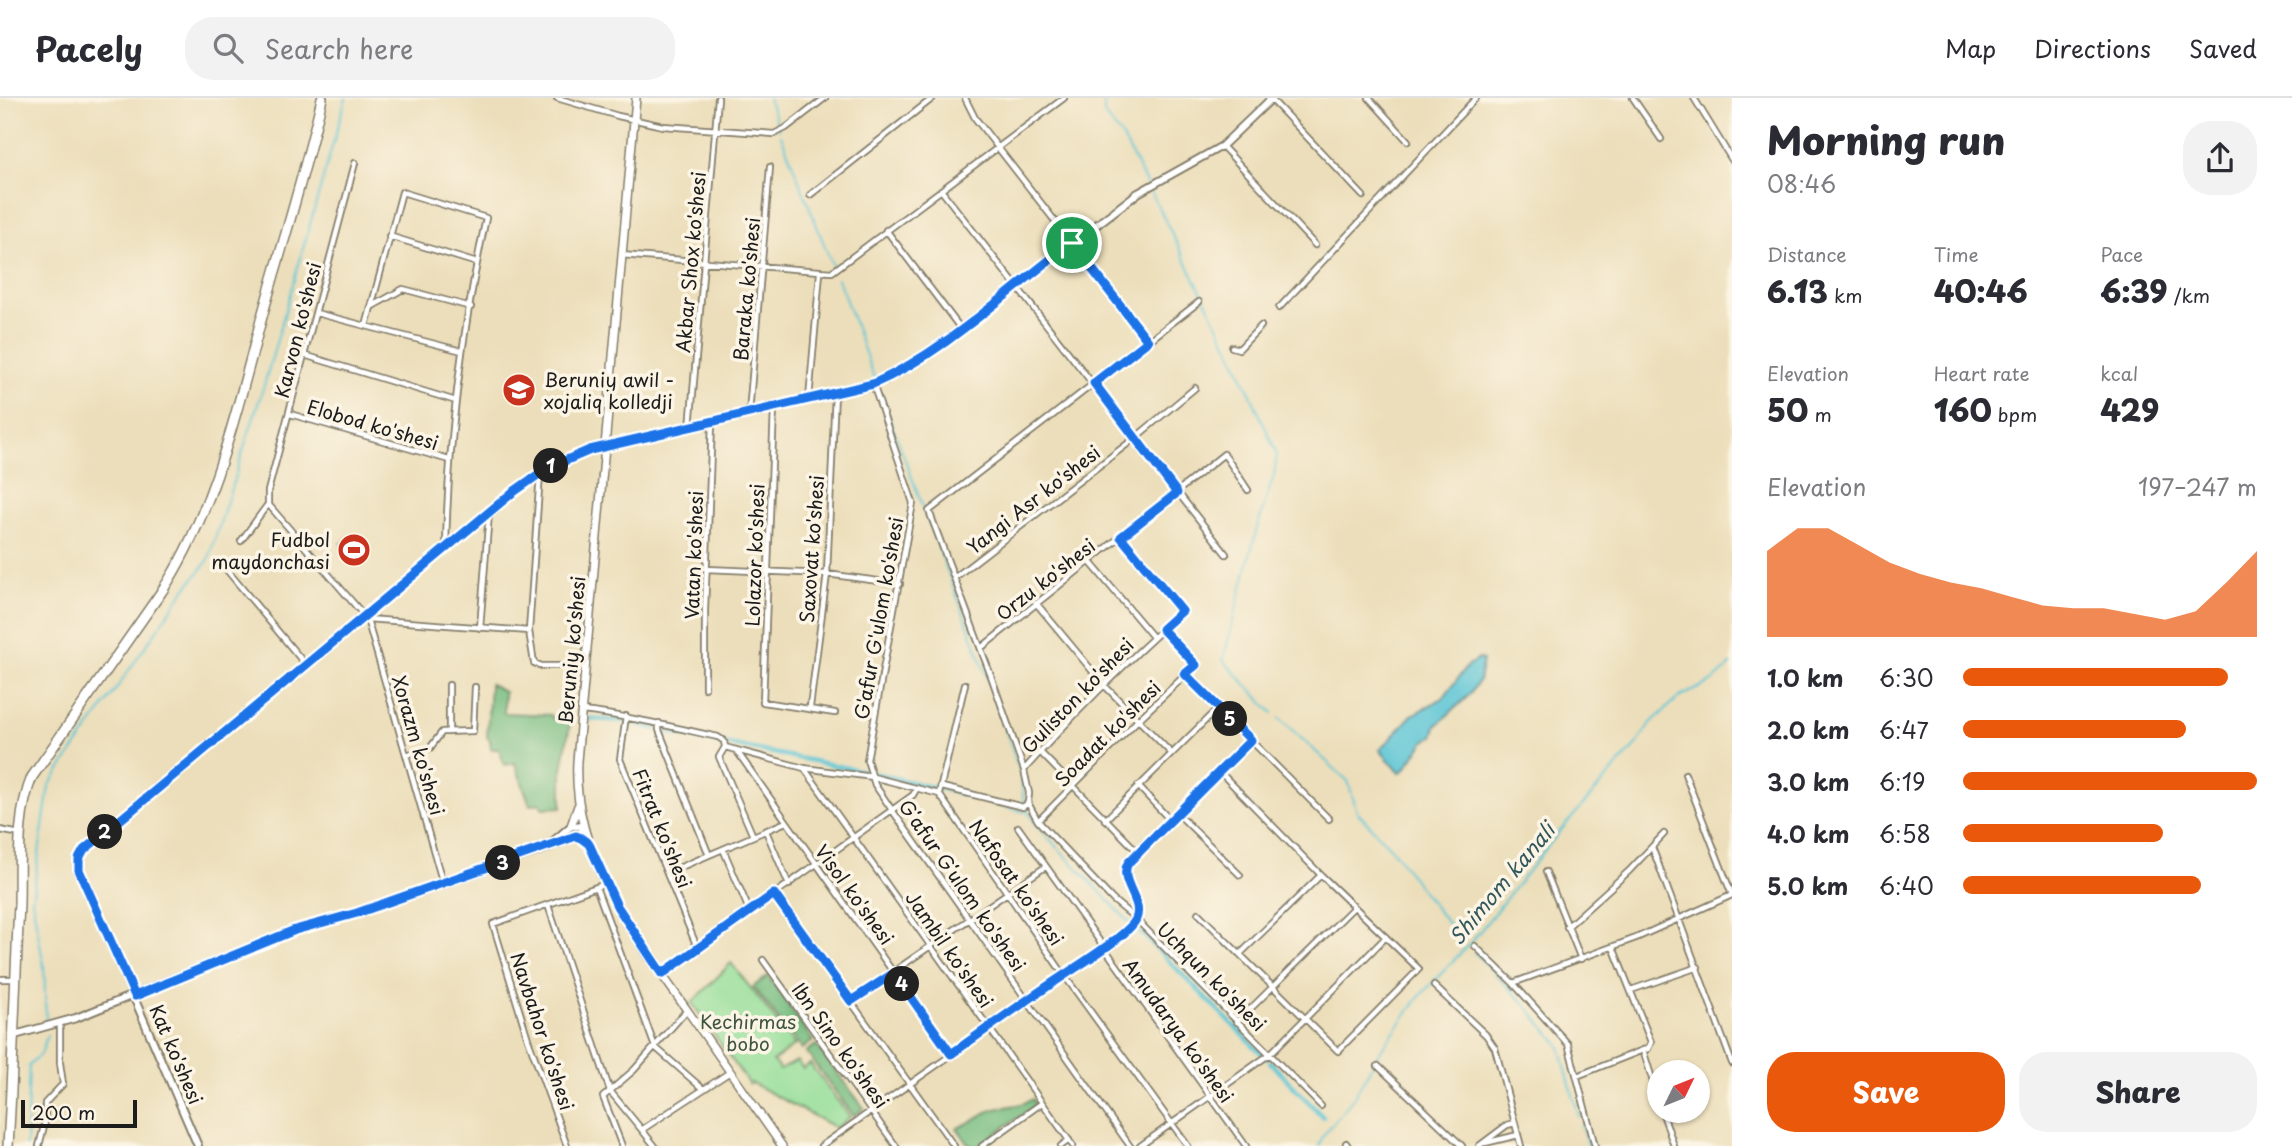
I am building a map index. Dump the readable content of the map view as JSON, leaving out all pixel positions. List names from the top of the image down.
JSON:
{
  "streets": {
    "main road": ["Beruniy ko'shesi"],
    "street": [
      "Akbar Shox ko'shesi",
      "Baraka ko'shesi",
      "Karvon ko'shesi",
      "Elobod ko'shesi",
      "Yangi Asr ko'shesi",
      "Saxovat ko'shesi",
      "Vatan ko'shesi",
      "Lolazor ko'shesi",
      "Orzu ko'shesi",
      "G'afur G'ulom ko'shesi",
      "Guliston ko'shesi",
      "Soadat ko'shesi",
      "Xorazm ko'shesi",
      "Fitrat ko'shesi",
      "Nafosat ko'shesi",
      "Gʻafur Gʻulom ko'shesi",
      "Visol ko'shesi",
      "Jambil ko'shesi",
      "Uchqun ko'shesi",
      "Amudarya ko'shesi",
      "Navbahor ko'shesi",
      "Ibn Sino ko'shesi",
      "Kat ko'shesi"
    ]
  },
  "crossings": [
    ["Akbar Shox ko'shesi", "Kat ko'shesi"],
    ["Baraka ko'shesi", "Kat ko'shesi"],
    ["Karvon ko'shesi", "Elobod ko'shesi"],
    ["Saxovat ko'shesi", "Lolazor ko'shesi"],
    ["Saxovat ko'shesi", "Kat ko'shesi"],
    ["Vatan ko'shesi", "Kat ko'shesi"],
    ["Lolazor ko'shesi", "Kat ko'shesi"],
    ["Orzu ko'shesi", "Guliston ko'shesi"],
    ["G'afur G'ulom ko'shesi", "Gʻafur Gʻulom ko'shesi"],
    ["G'afur G'ulom ko'shesi", "Kat ko'shesi"],
    ["Beruniy ko'shesi", "Kat ko'shesi"],
    ["Guliston ko'shesi", "Soadat ko'shesi"],
    ["Soadat ko'shesi", "Uchqun ko'shesi"],
    ["Xorazm ko'shesi", "Kat ko'shesi"]
  ],
  "water": ["Shimom kanali"],
  "parks": ["Kechirmas bobo"],
  "places": {
    "school or university": ["Beruniy awil - xojaliq kolledji"],
    "sports": ["Fudbol maydonchasi"]
  },
  "scale_bar": "200 m",
  "north": "top right",
  "page": {
    "header": "Pacely",
    "search": "Search here",
    "nav": ["Map", "Directions", "Saved"],
    "heading": ["Morning run", "08:46"],
    "stats": [
      ["Distance", "6.13 km"],
      ["Time", "40:46"],
      ["Pace", "6:39 /km"],
      ["Elevation", "50 m"],
      ["Heart rate", "160 bpm"],
      ["kcal", "429"]
    ],
    "pins": [
      "1",
      "5",
      "2",
      "3",
      "4"
    ],
    "chart": ["Elevation", "197–247 m"],
    "list": [
      {
        "name": "1.0 km",
        "note": "6:30"
      },
      {
        "name": "2.0 km",
        "note": "6:47"
      },
      {
        "name": "3.0 km",
        "note": "6:19"
      },
      {
        "name": "4.0 km",
        "note": "6:58"
      },
      {
        "name": "5.0 km",
        "note": "6:40"
      }
    ],
    "buttons": ["Save", "Share"],
    "scale": "200 m"
  }
}
